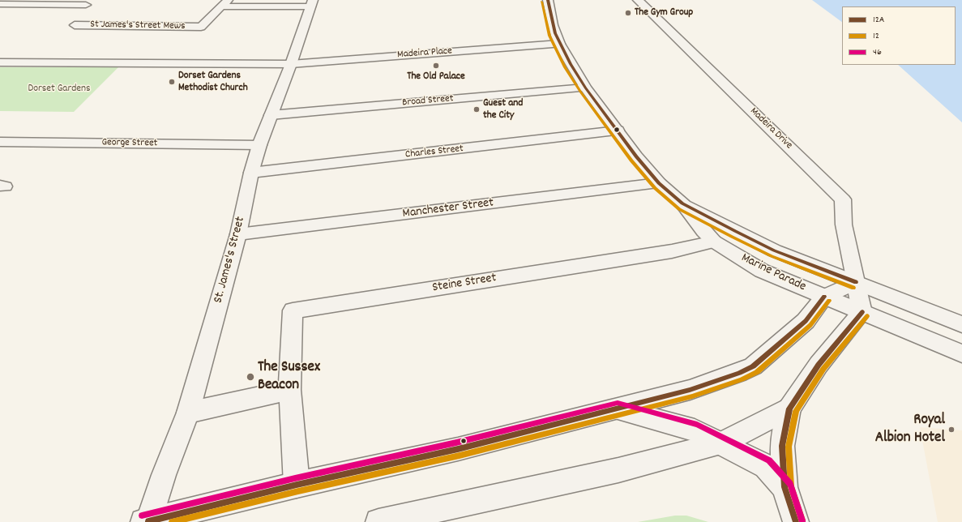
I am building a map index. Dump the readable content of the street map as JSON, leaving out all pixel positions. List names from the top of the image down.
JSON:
{
  "streets": {
    "main road": [
      "St James's Street Mews",
      "Madeira Place",
      "Broad Street",
      "Madeira Drive",
      "George Street",
      "Charles Street",
      "Manchester Street",
      "St. James's Street",
      "Marine Parade",
      "Steine Street"
    ]
  },
  "crossings": [
    ["Madeira Place", "St. James's Street"],
    ["Madeira Place", "Marine Parade"],
    ["Broad Street", "St. James's Street"],
    ["Broad Street", "Marine Parade"],
    ["Madeira Drive", "Marine Parade"],
    ["George Street", "St. James's Street"],
    ["Charles Street", "St. James's Street"],
    ["Charles Street", "Marine Parade"],
    ["Manchester Street", "St. James's Street"],
    ["Manchester Street", "Marine Parade"],
    ["Marine Parade", "Steine Street"]
  ],
  "parks": ["Dorset Gardens"],
  "places": [
    "The Gym Group",
    "The Old Palace",
    "Dorset Gardens Methodist Church",
    "Guest and the City",
    "The Sussex Beacon",
    "Royal Albion Hotel"
  ],
  "lines": ["transit line 12A", "transit line 12", "transit line 46"],
  "legend": ["12A", "12", "46"]
}
